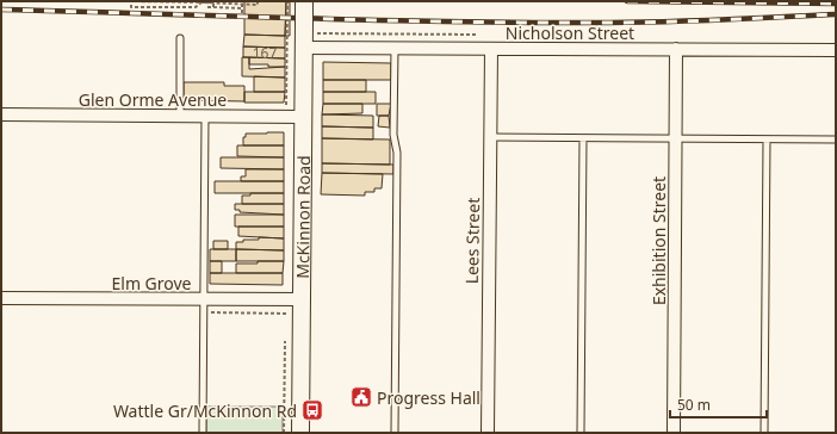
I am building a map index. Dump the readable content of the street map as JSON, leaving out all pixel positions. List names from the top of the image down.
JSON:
{
  "streets": {
    "street": [
      "Nicholson Street",
      "Glen Orme Avenue",
      "McKinnon Road",
      "Lees Street",
      "Exhibition Street",
      "Elm Grove"
    ]
  },
  "crossings": [
    ["Nicholson Street", "McKinnon Road"],
    ["Nicholson Street", "Lees Street"],
    ["Nicholson Street", "Exhibition Street"],
    ["Glen Orme Avenue", "McKinnon Road"],
    ["McKinnon Road", "Elm Grove"]
  ],
  "places": {
    "public building": ["Progress Hall"],
    "bus stop": ["Wattle Gr/McKinnon Rd"]
  },
  "house_numbers": ["167"],
  "scale_bar": "50 m"
}
